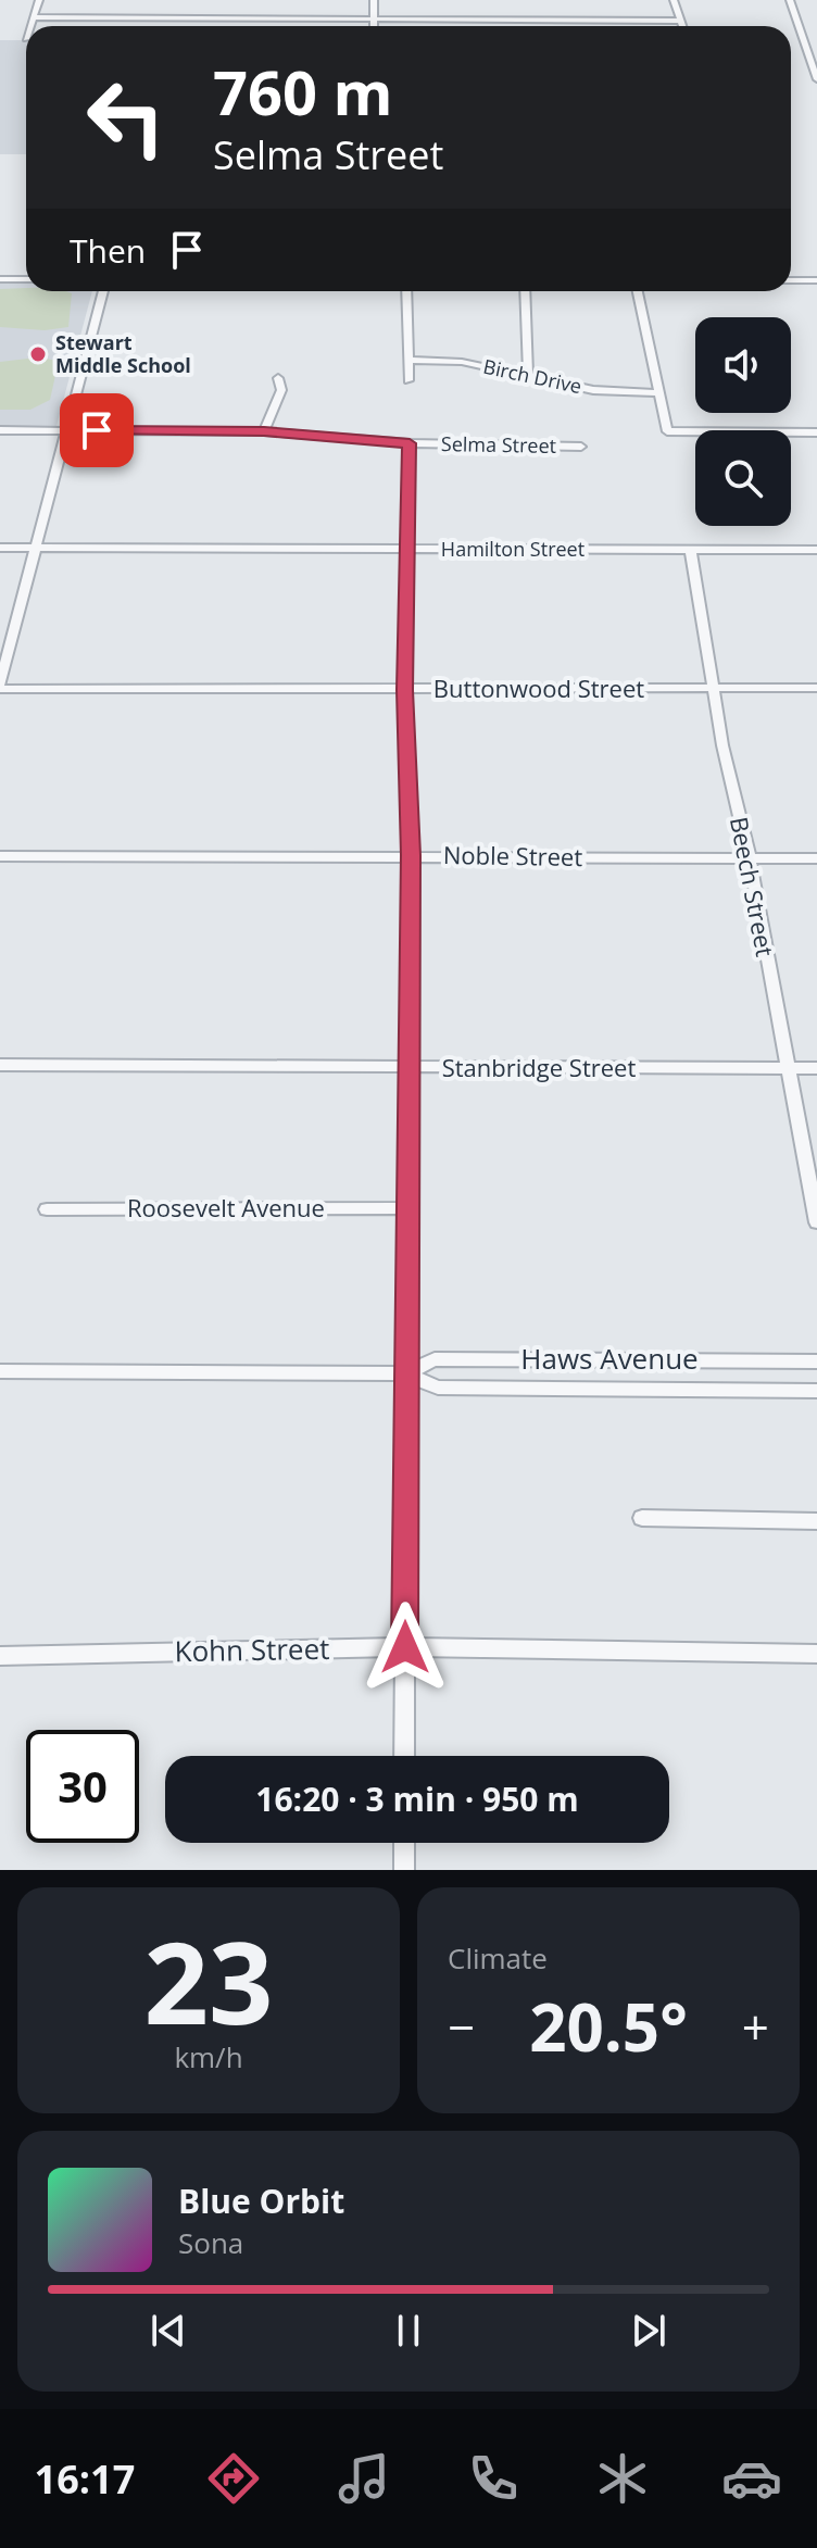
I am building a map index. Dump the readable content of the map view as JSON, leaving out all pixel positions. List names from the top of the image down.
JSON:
{
  "streets": {
    "street": [
      "Birch Drive",
      "Selma Street",
      "Hamilton Street",
      "Buttonwood Street",
      "Noble Street",
      "Beech Street",
      "Stanbridge Street",
      "Roosevelt Avenue",
      "Haws Avenue",
      "Kohn Street"
    ]
  },
  "crossings": [
    ["Hamilton Street", "Beech Street"],
    ["Buttonwood Street", "Beech Street"],
    ["Noble Street", "Beech Street"],
    ["Beech Street", "Stanbridge Street"]
  ],
  "places": ["Stewart Middle School"],
  "page": {
    "turn": ["760 m", "Selma Street"],
    "then": "Then",
    "limit": "30",
    "trip": "16:20 · 3 min · 950 m",
    "tile": [
      ["23", "km/h"],
      "Climate"
    ],
    "heat": ["−", "20.5°", "+"],
    "song": ["Blue Orbit", "Sona"],
    "tabs": "16:17"
  }
}
